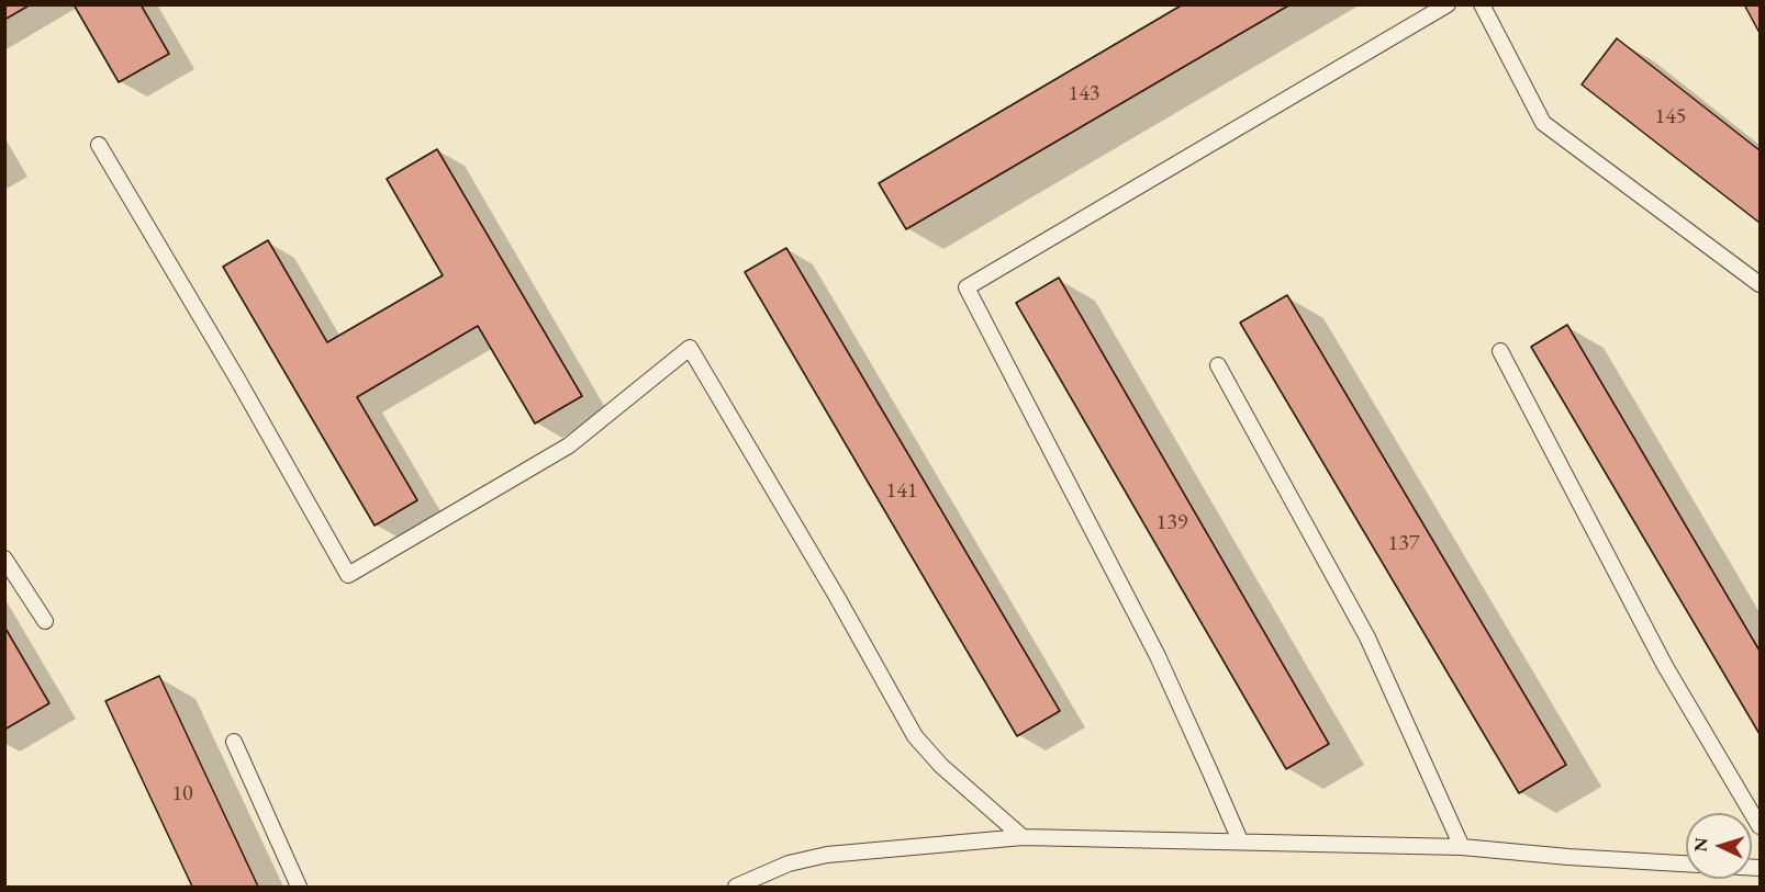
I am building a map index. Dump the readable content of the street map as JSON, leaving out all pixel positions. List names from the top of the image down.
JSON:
{
  "house_numbers": [
    "143",
    "145",
    "141",
    "139",
    "137",
    "10"
  ],
  "north": "left"
}
